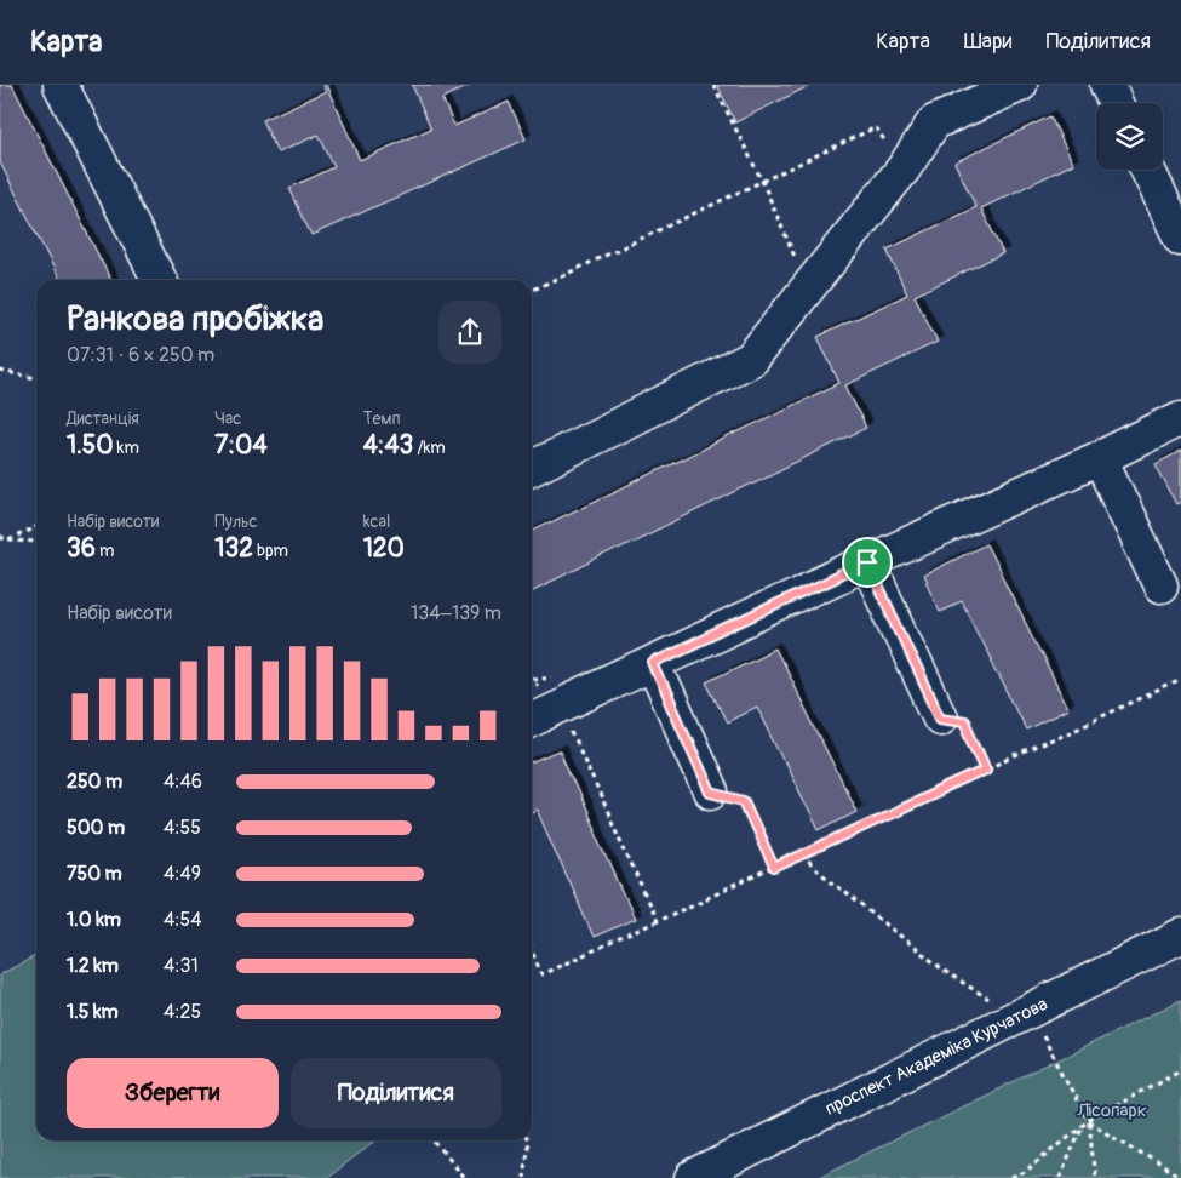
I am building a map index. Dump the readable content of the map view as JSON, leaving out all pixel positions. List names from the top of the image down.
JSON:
{
  "streets": {
    "street": ["проспект Академіка Курчатова"]
  },
  "parks": ["Лісопарк"],
  "page": {
    "header": "Карта",
    "nav": ["Карта", "Шари", "Поділитися"],
    "heading": ["Ранкова пробіжка", "07:31 · 6 × 250 m"],
    "stats": [
      ["Дистанція", "1.50 km"],
      ["Час", "7:04"],
      ["Темп", "4:43 /km"],
      ["Набір висоти", "36 m"],
      ["Пульс", "132 bpm"],
      ["kcal", "120"]
    ],
    "chart": ["Набір висоти", "134–139 m"],
    "list": [
      {
        "name": "250 m",
        "note": "4:46"
      },
      {
        "name": "500 m",
        "note": "4:55"
      },
      {
        "name": "750 m",
        "note": "4:49"
      },
      {
        "name": "1.0 km",
        "note": "4:54"
      },
      {
        "name": "1.2 km",
        "note": "4:31"
      },
      {
        "name": "1.5 km",
        "note": "4:25"
      }
    ],
    "buttons": ["Зберегти", "Поділитися"]
  }
}
